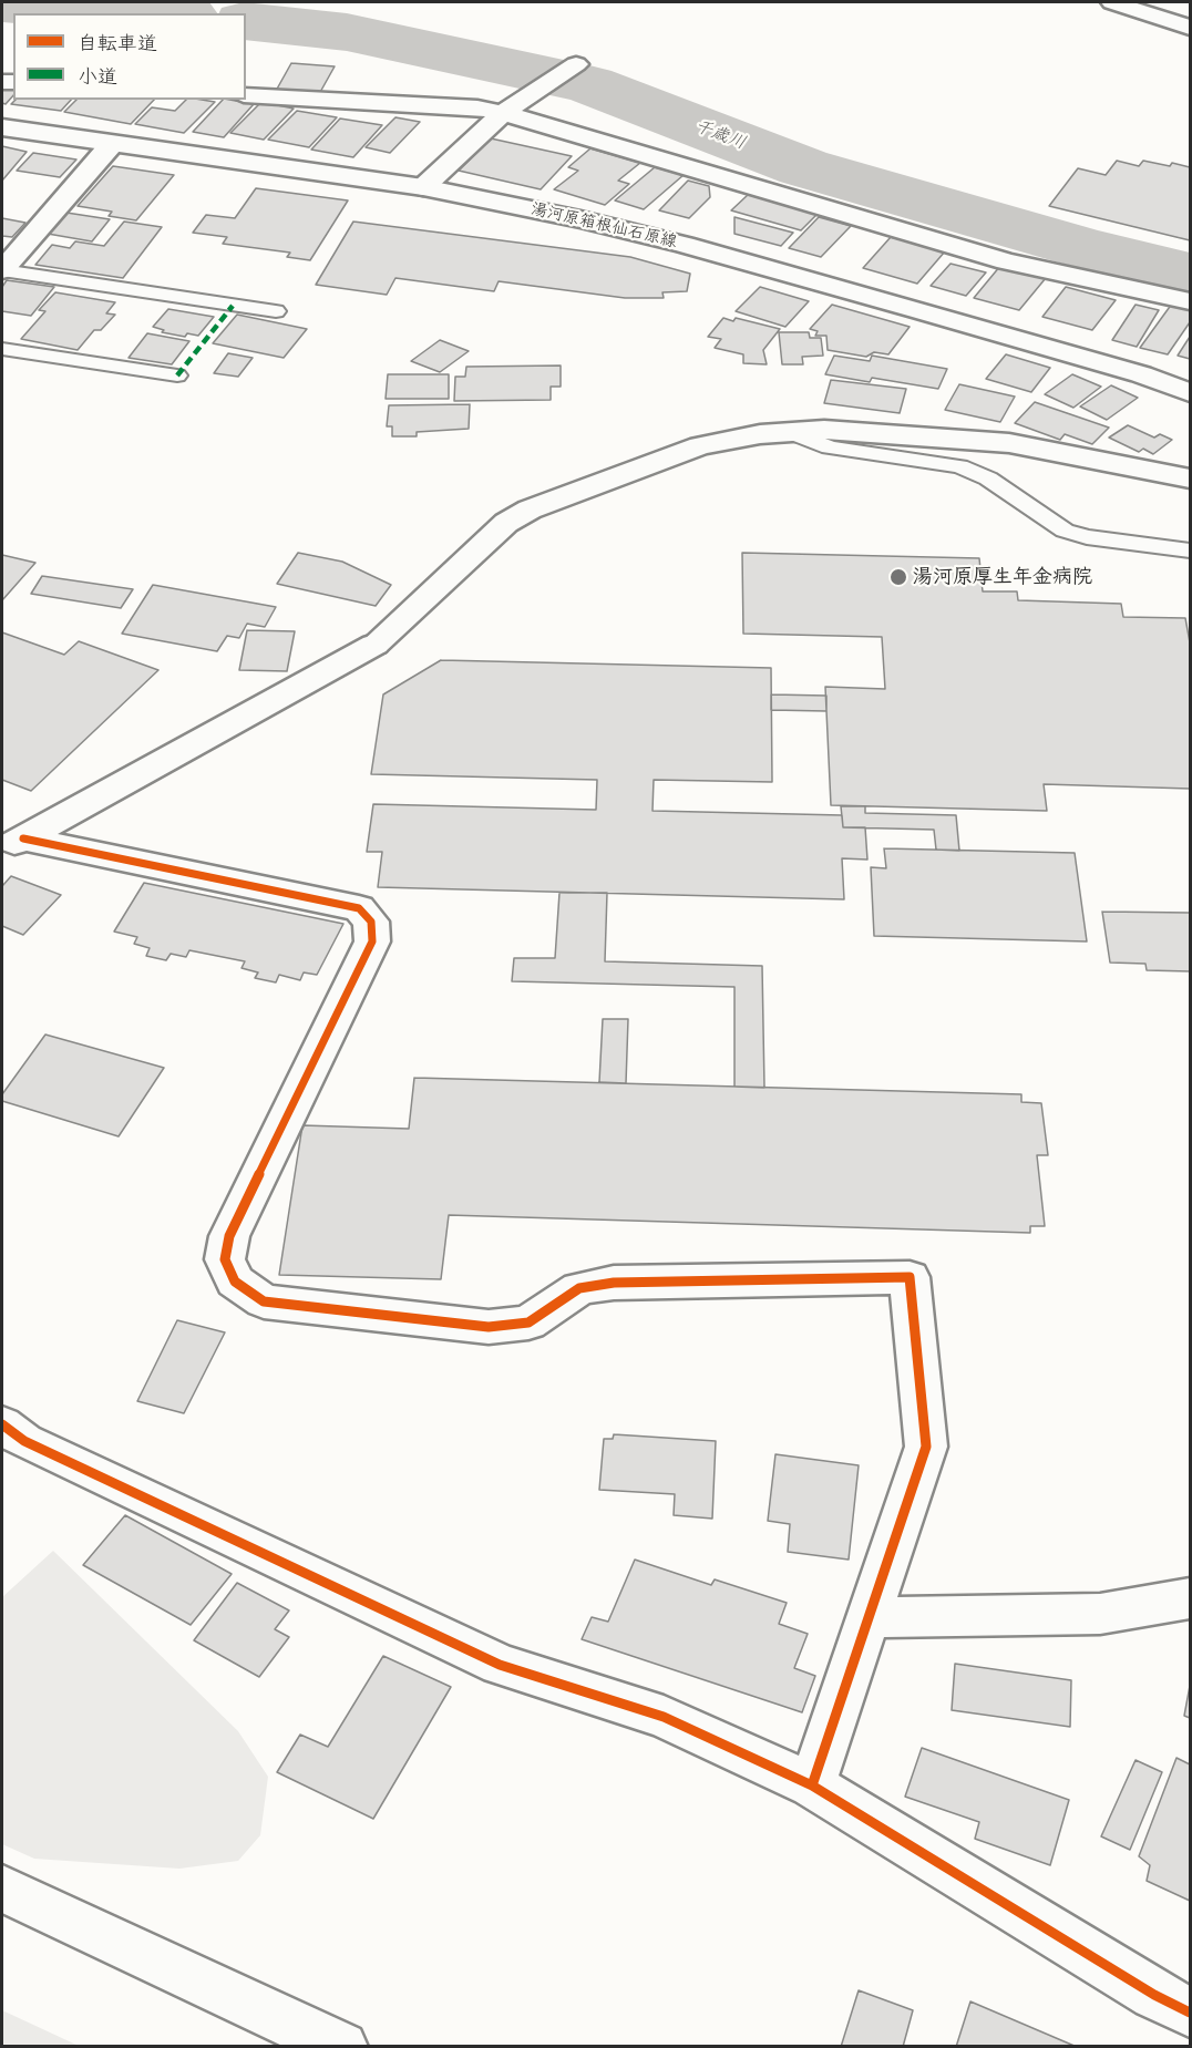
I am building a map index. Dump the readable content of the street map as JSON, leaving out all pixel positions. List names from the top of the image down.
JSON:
{
  "streets": {
    "street": ["湯河原箱根仙石原線"]
  },
  "water": ["千歳川"],
  "places": ["湯河原厚生年金病院"],
  "legend": ["自転車道", "小道"]
}
